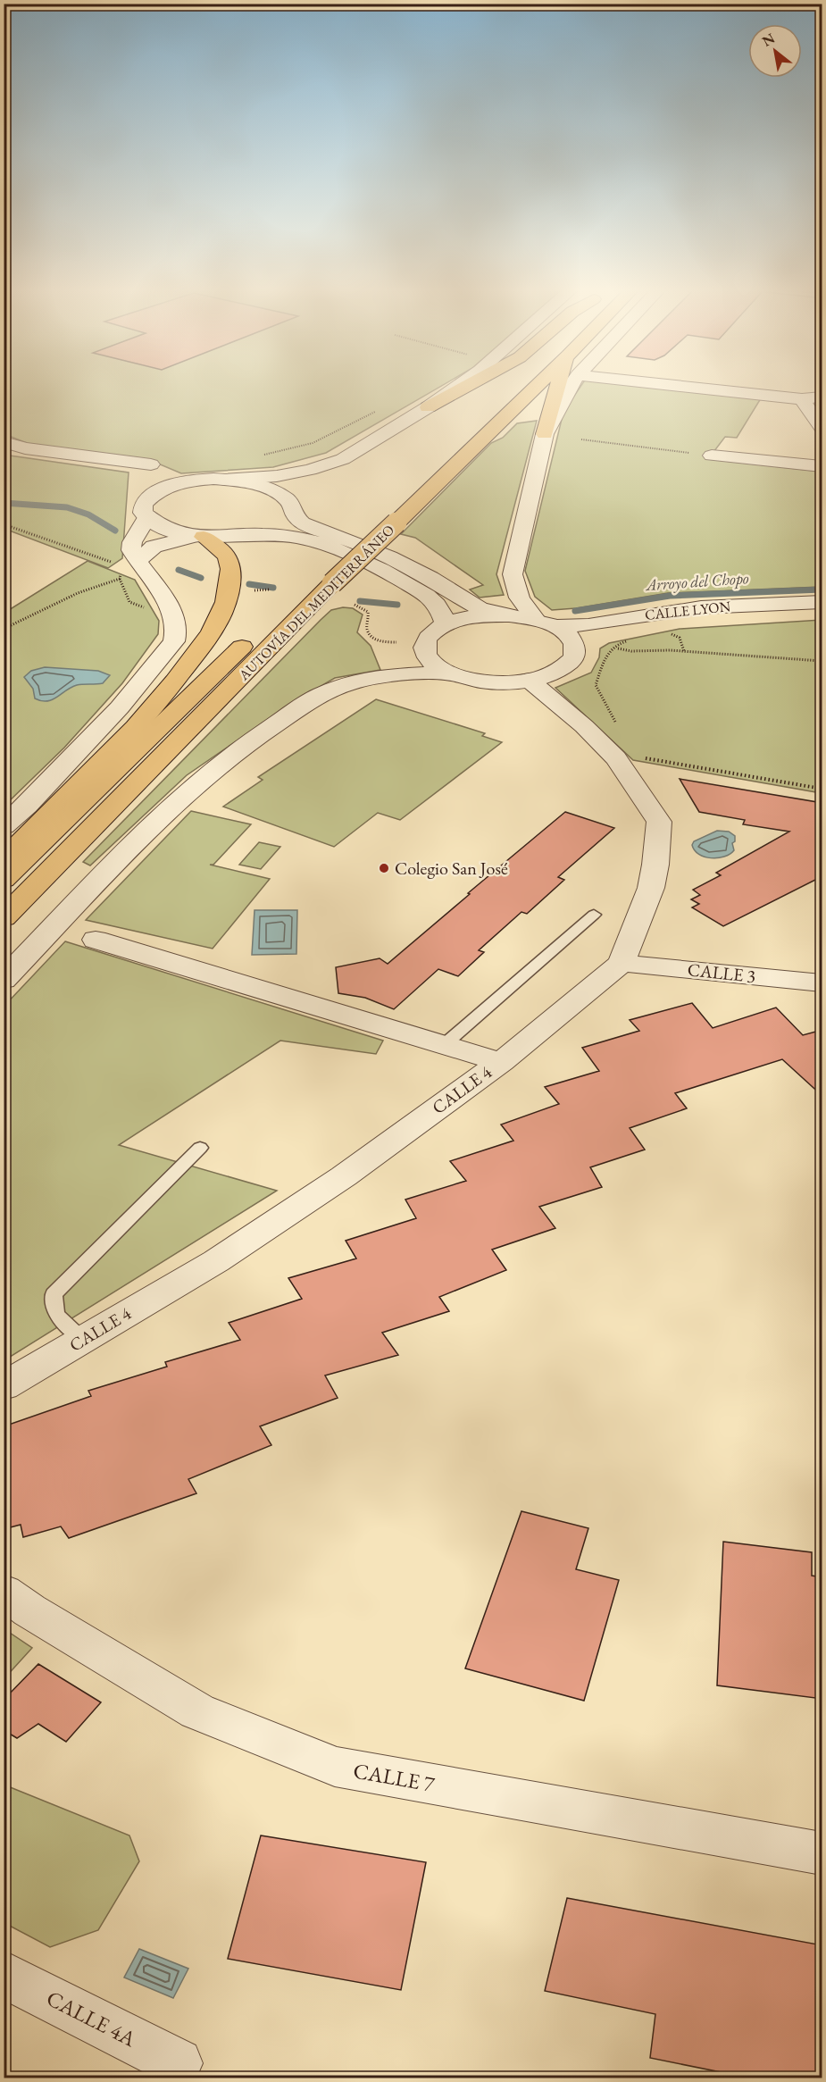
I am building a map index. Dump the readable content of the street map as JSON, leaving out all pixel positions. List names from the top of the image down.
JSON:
{
  "streets": {
    "highway": ["AUTOVÍA DEL MEDITERRÁNEO"],
    "street": [
      "CALLE LYON",
      "CALLE 3",
      "CALLE 4",
      "CALLE 7",
      "CALLE 4A"
    ]
  },
  "crossings": [
    ["CALLE 3", "CALLE 4"]
  ],
  "water": ["Arroyo del Chopo"],
  "places": ["Colegio San José"],
  "north": "top left"
}
